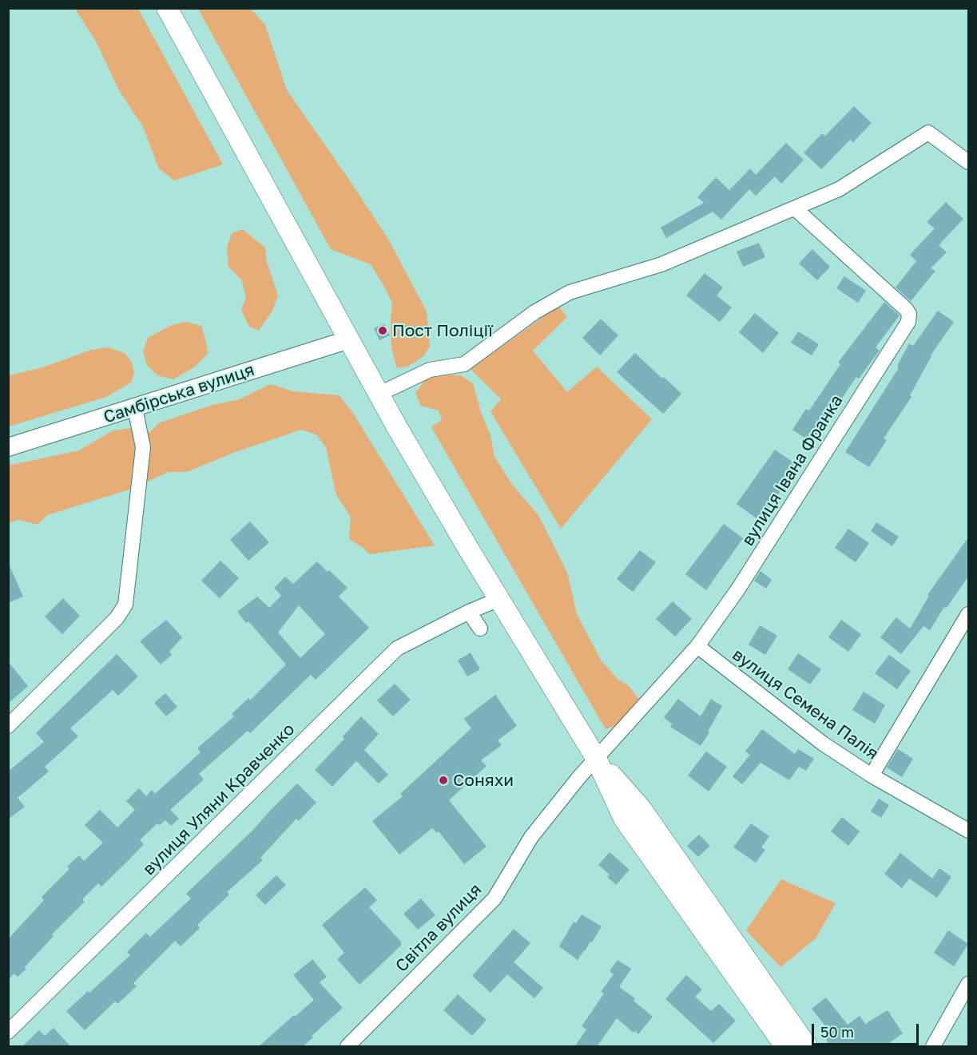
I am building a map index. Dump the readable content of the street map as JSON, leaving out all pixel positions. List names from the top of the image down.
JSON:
{
  "streets": {
    "main road": ["Самбірська вулиця"],
    "street": [
      "вулиця Івана Франка",
      "вулиця Семена Палія",
      "вулиця Уляни Кравченко",
      "Світла вулиця"
    ]
  },
  "crossings": [
    ["вулиця Івана Франка", "вулиця Семена Палія"],
    ["вулиця Івана Франка", "Світла вулиця"]
  ],
  "places": ["Пост Поліції", "Соняхи"],
  "scale_bar": "50 m"
}
